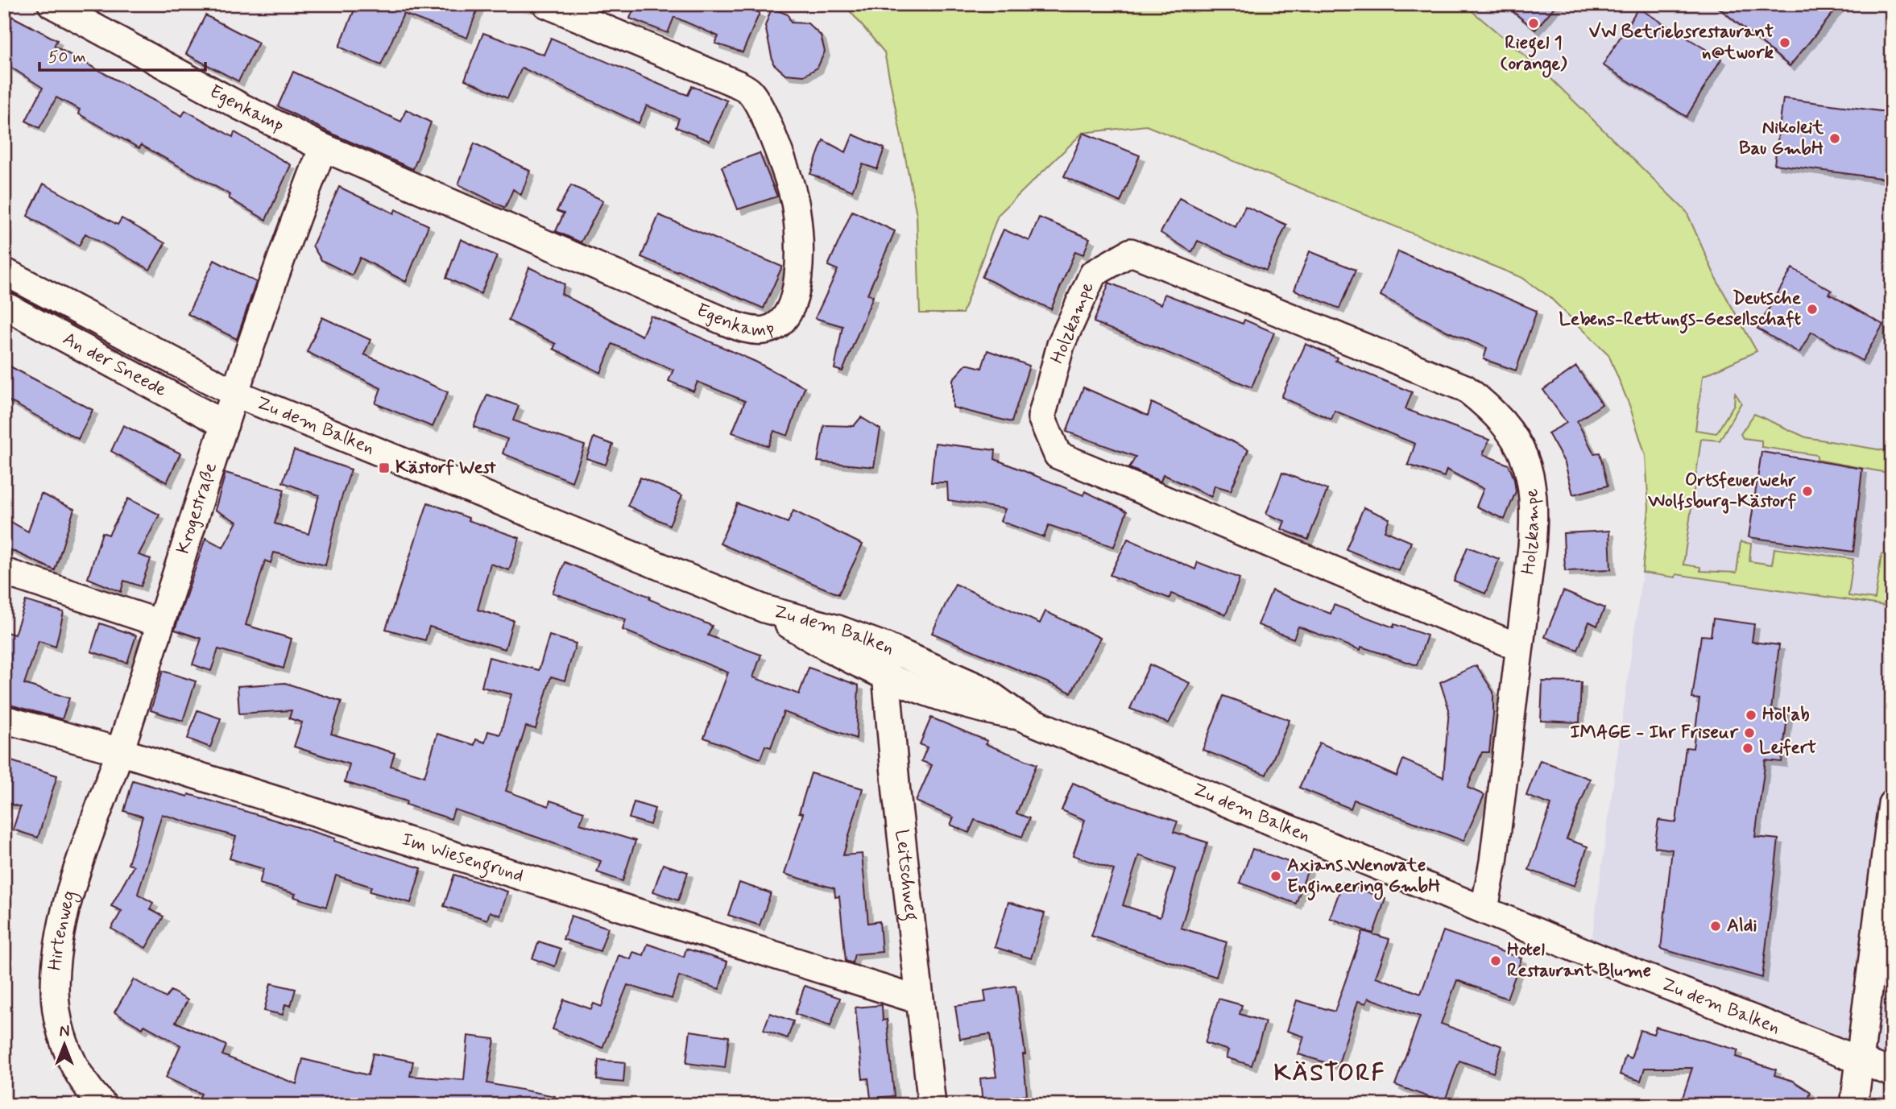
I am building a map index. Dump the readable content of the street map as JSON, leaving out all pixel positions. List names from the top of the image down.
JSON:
{
  "streets": {
    "street": [
      "Egenkamp",
      "Holzkampe",
      "An der Sneede",
      "Zu dem Balken",
      "Krogestraße",
      "Im Wiesengrund",
      "Leitschweg",
      "Hirtenweg"
    ]
  },
  "crossings": [
    ["Holzkampe", "Zu dem Balken"],
    ["An der Sneede", "Krogestraße"],
    ["Zu dem Balken", "Krogestraße"],
    ["Zu dem Balken", "Leitschweg"],
    ["Krogestraße", "Im Wiesengrund"],
    ["Krogestraße", "Hirtenweg"],
    ["Im Wiesengrund", "Leitschweg"],
    ["Im Wiesengrund", "Hirtenweg"]
  ],
  "districts": ["KÄSTORF"],
  "places": {
    "other": [
      "Riegel 1 (orange)",
      "VW Betriebsrestaurant n@twork",
      "Nikoleit Bau GmbH",
      "Deutsche Lebens-Rettungs-Gesellschaft",
      "Ortsfeuerwehr Wolfsburg-Kästorf",
      "Hol'ab",
      "IMAGE - Ihr Friseur",
      "Leifert",
      "Axians Wenovate Engineering GmbH",
      "Aldi",
      "Hotel Restaurant Blume"
    ],
    "transit": ["Kästorf West"]
  },
  "scale_bar": "50 m",
  "north": "top"
}
